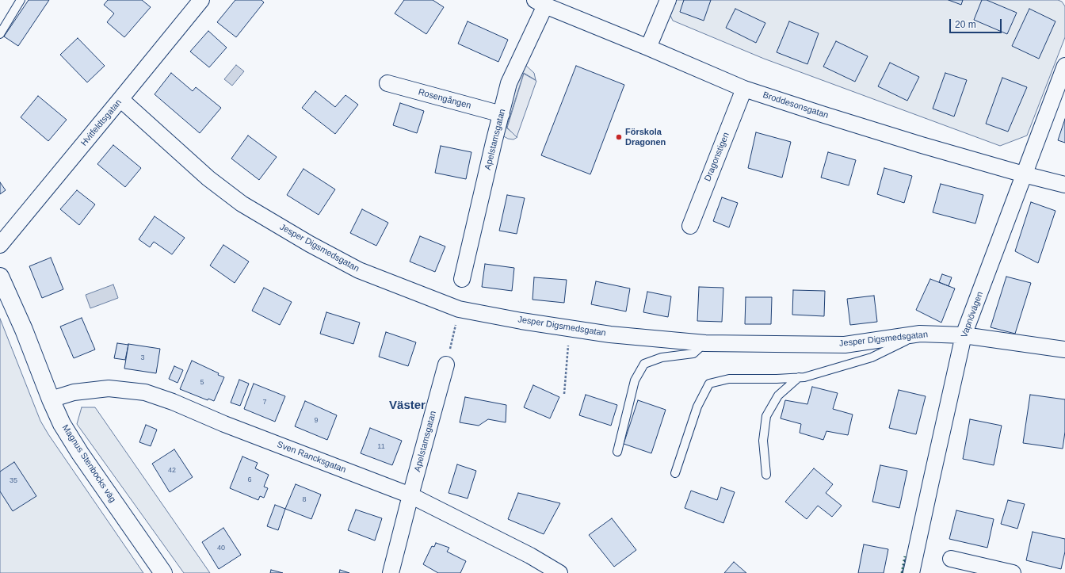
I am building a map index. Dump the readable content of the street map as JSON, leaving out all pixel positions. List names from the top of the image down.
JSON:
{
  "streets": {
    "street": [
      "Rosengången",
      "Broddesonsgatan",
      "Hvitfeldtsgatan",
      "Apelstamsgatan",
      "Dragonstigen",
      "Jesper Digsmedsgatan",
      "Vapnövägen",
      "Sven Rancksgatan",
      "Magnus Stenbocks väg"
    ]
  },
  "crossings": [
    ["Rosengången", "Apelstamsgatan"],
    ["Broddesonsgatan", "Apelstamsgatan"],
    ["Broddesonsgatan", "Dragonstigen"],
    ["Broddesonsgatan", "Vapnövägen"],
    ["Hvitfeldtsgatan", "Jesper Digsmedsgatan"],
    ["Apelstamsgatan", "Sven Rancksgatan"],
    ["Jesper Digsmedsgatan", "Vapnövägen"],
    ["Sven Rancksgatan", "Magnus Stenbocks väg"]
  ],
  "districts": ["Väster"],
  "places": ["Förskola Dragonen"],
  "house_numbers": [
    "3",
    "5",
    "7",
    "9",
    "11",
    "42",
    "6",
    "35",
    "8",
    "40"
  ],
  "scale_bar": "20 m"
}
